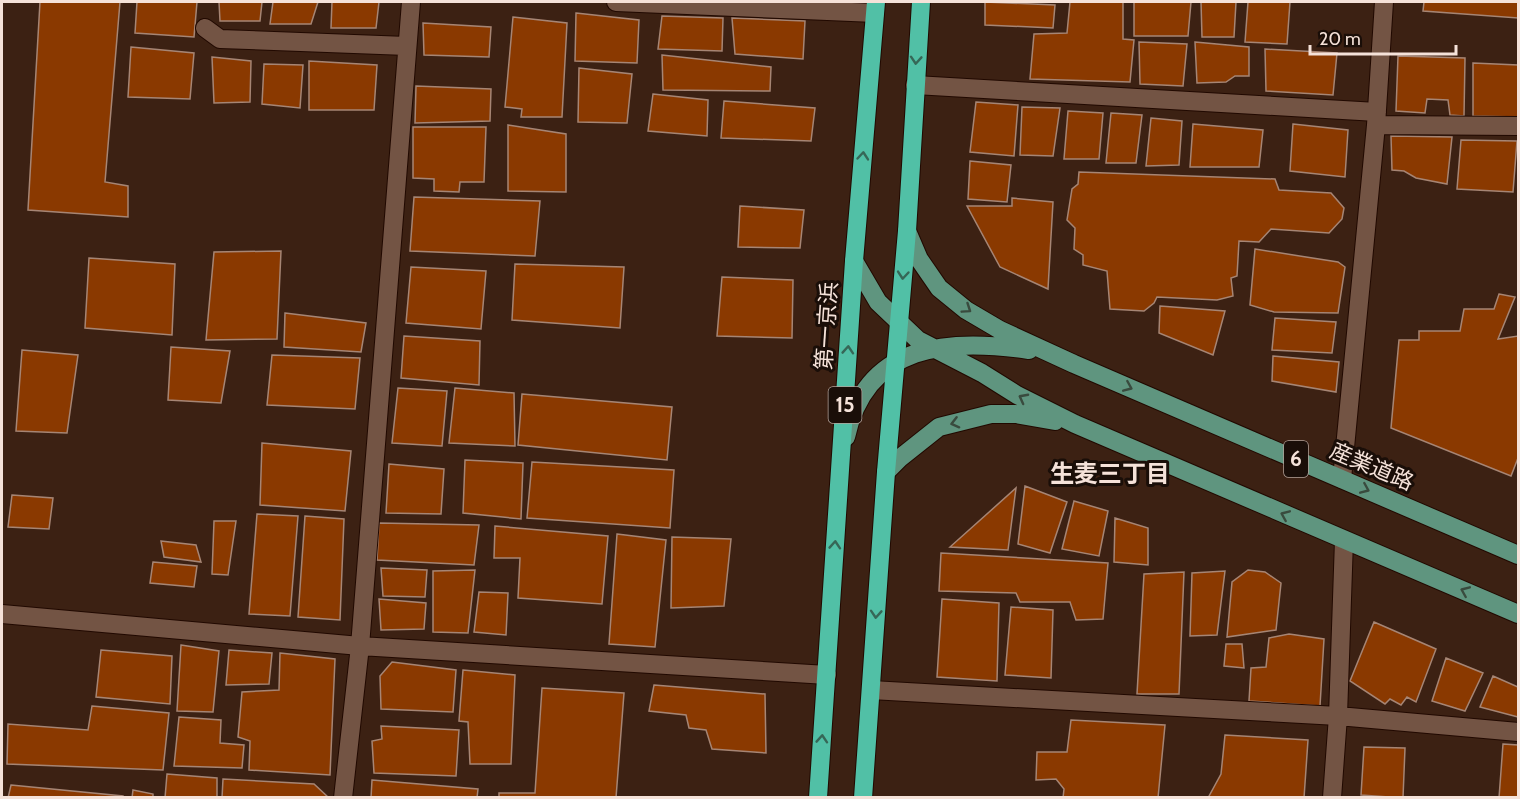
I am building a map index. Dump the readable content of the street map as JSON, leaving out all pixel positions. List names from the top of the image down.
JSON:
{
  "streets": {
    "highway": ["第一京浜", "15"],
    "main road": ["6", "産業道路"]
  },
  "crossings": [
    ["第一京浜", "産業道路"],
    ["15", "産業道路"]
  ],
  "districts": ["生麦三丁目"],
  "scale_bar": "20 m"
}
